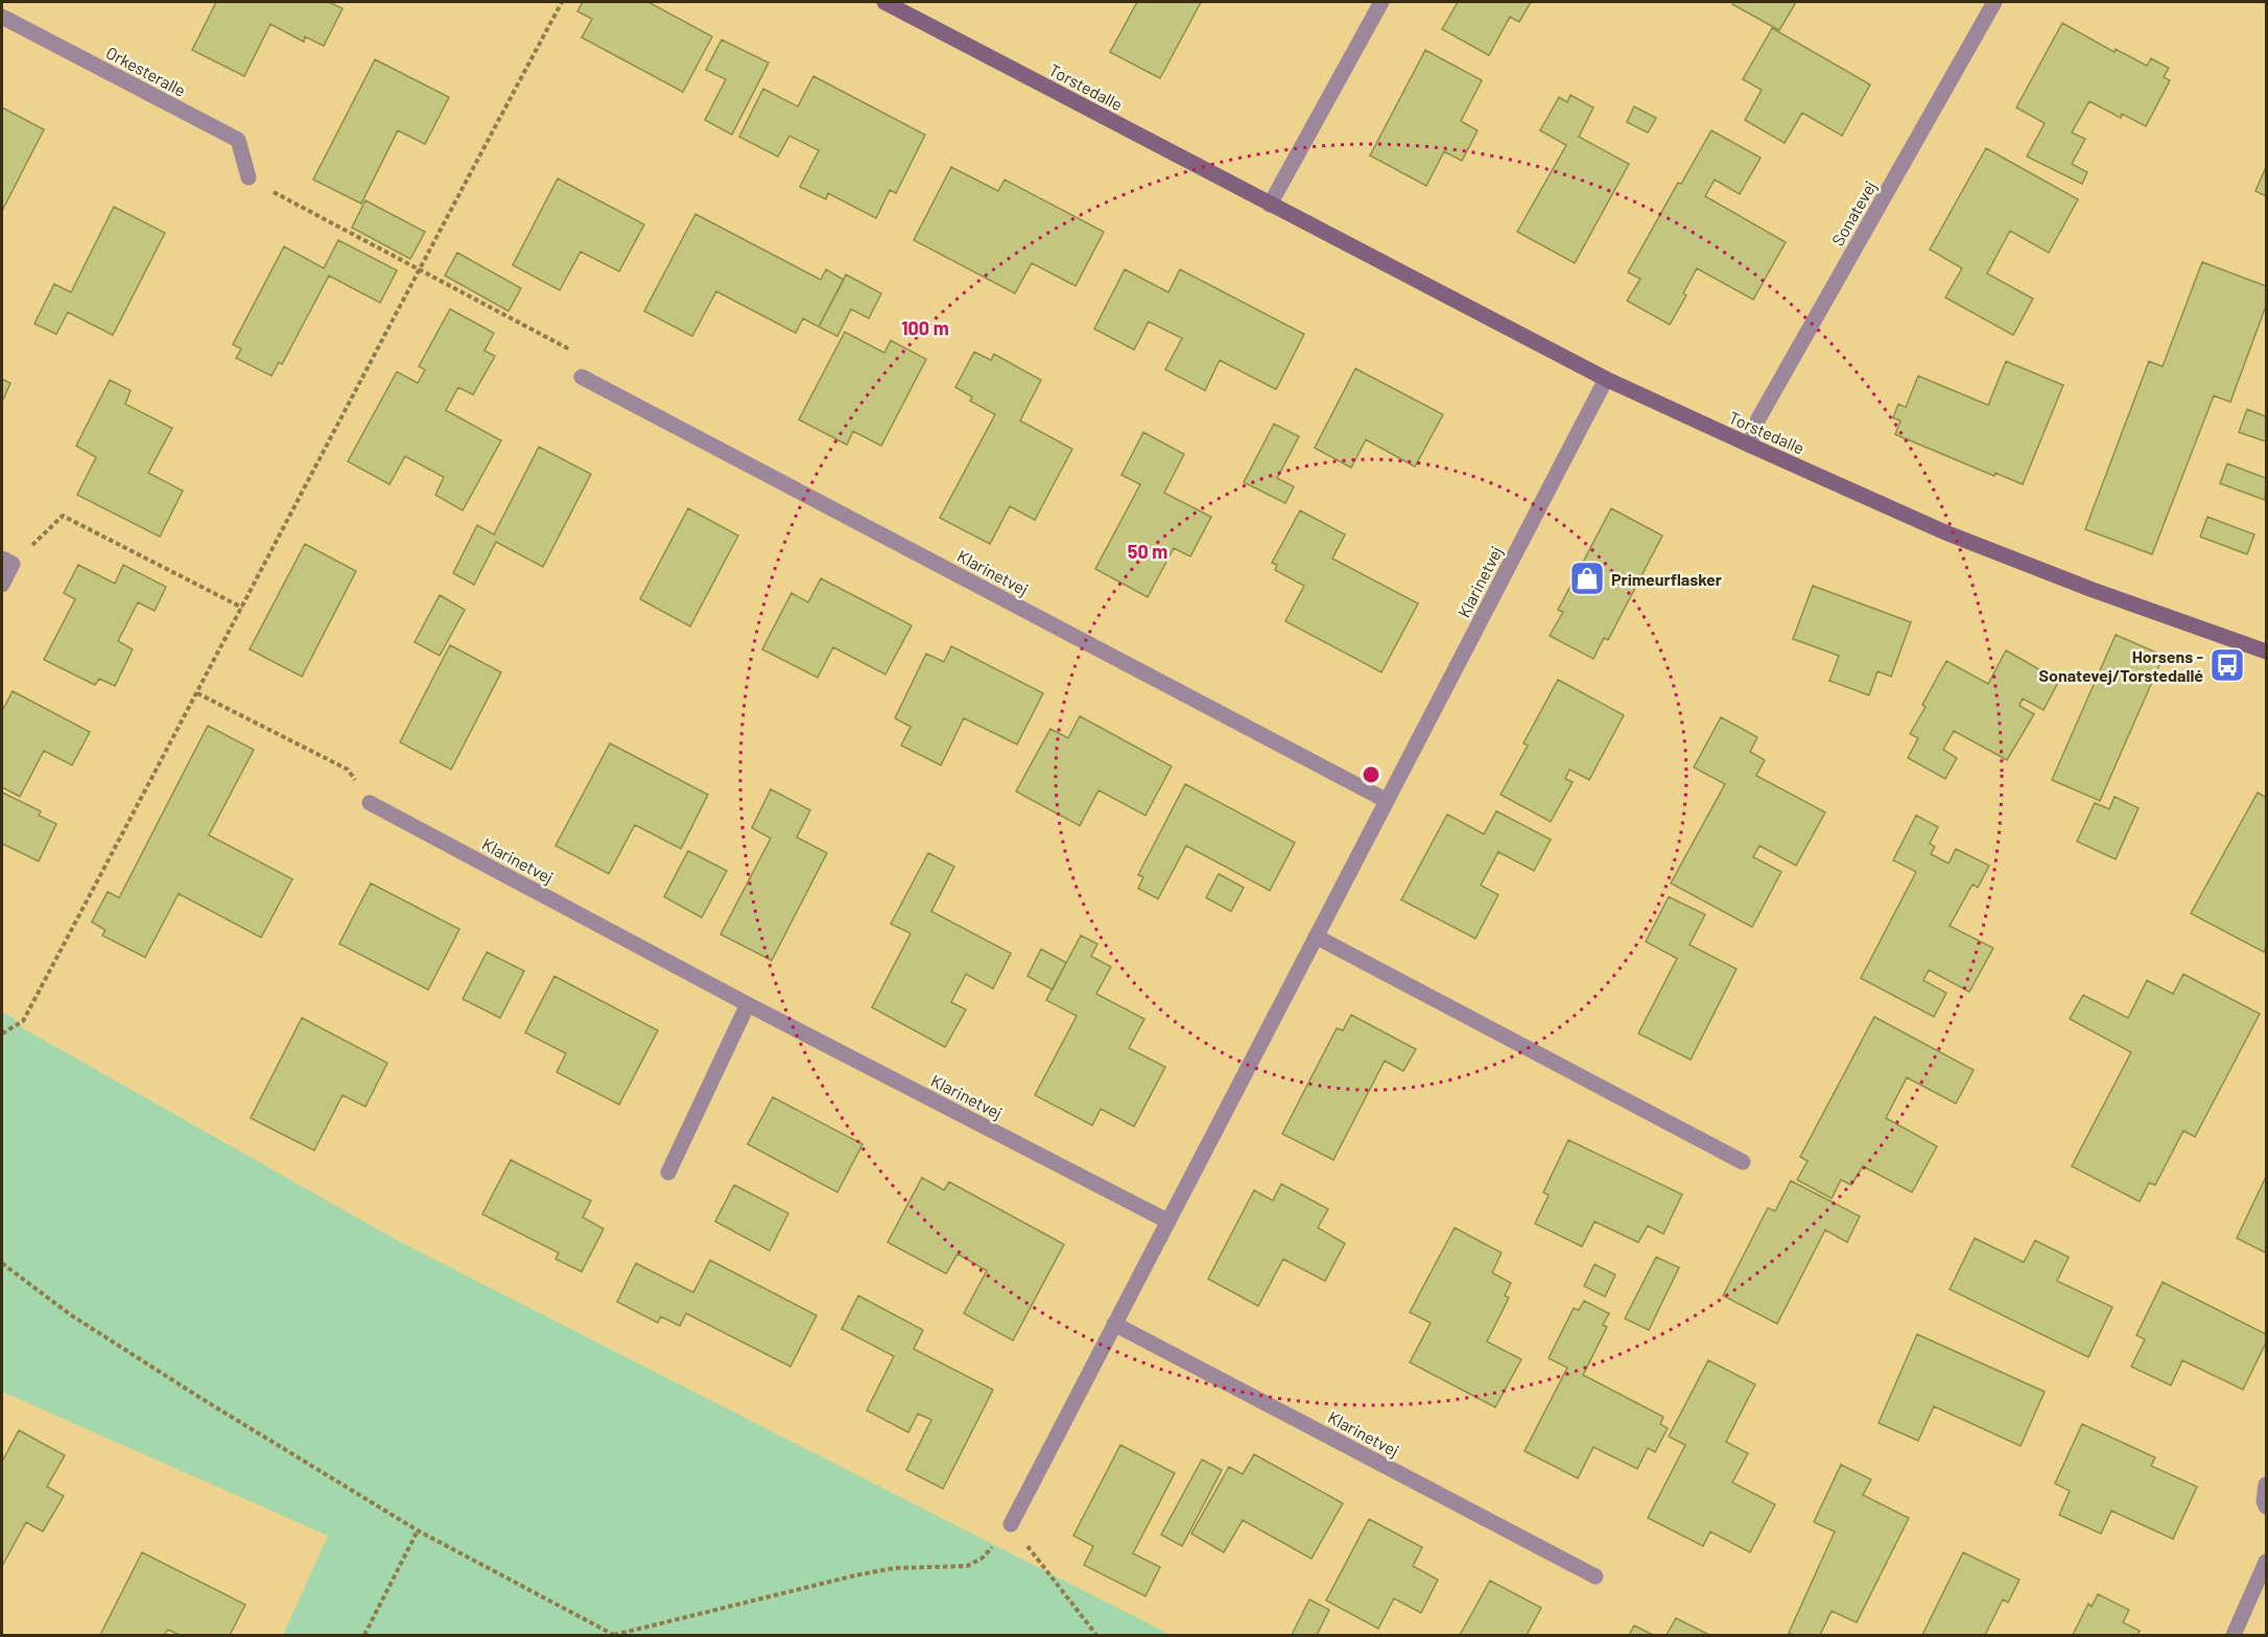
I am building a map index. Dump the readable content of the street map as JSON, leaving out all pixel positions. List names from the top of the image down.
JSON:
{
  "streets": {
    "street": [
      "Orkesteralle",
      "Torstedalle",
      "Sonatevej",
      "Klarinetvej"
    ]
  },
  "crossings": [
    ["Torstedalle", "Sonatevej"],
    ["Torstedalle", "Klarinetvej"]
  ],
  "places": {
    "shop": ["Primeurflasker"],
    "bus stop": ["Horsens - Sonatevej/Torstedallé"]
  },
  "rings": ["100 m", "50 m"]
}
